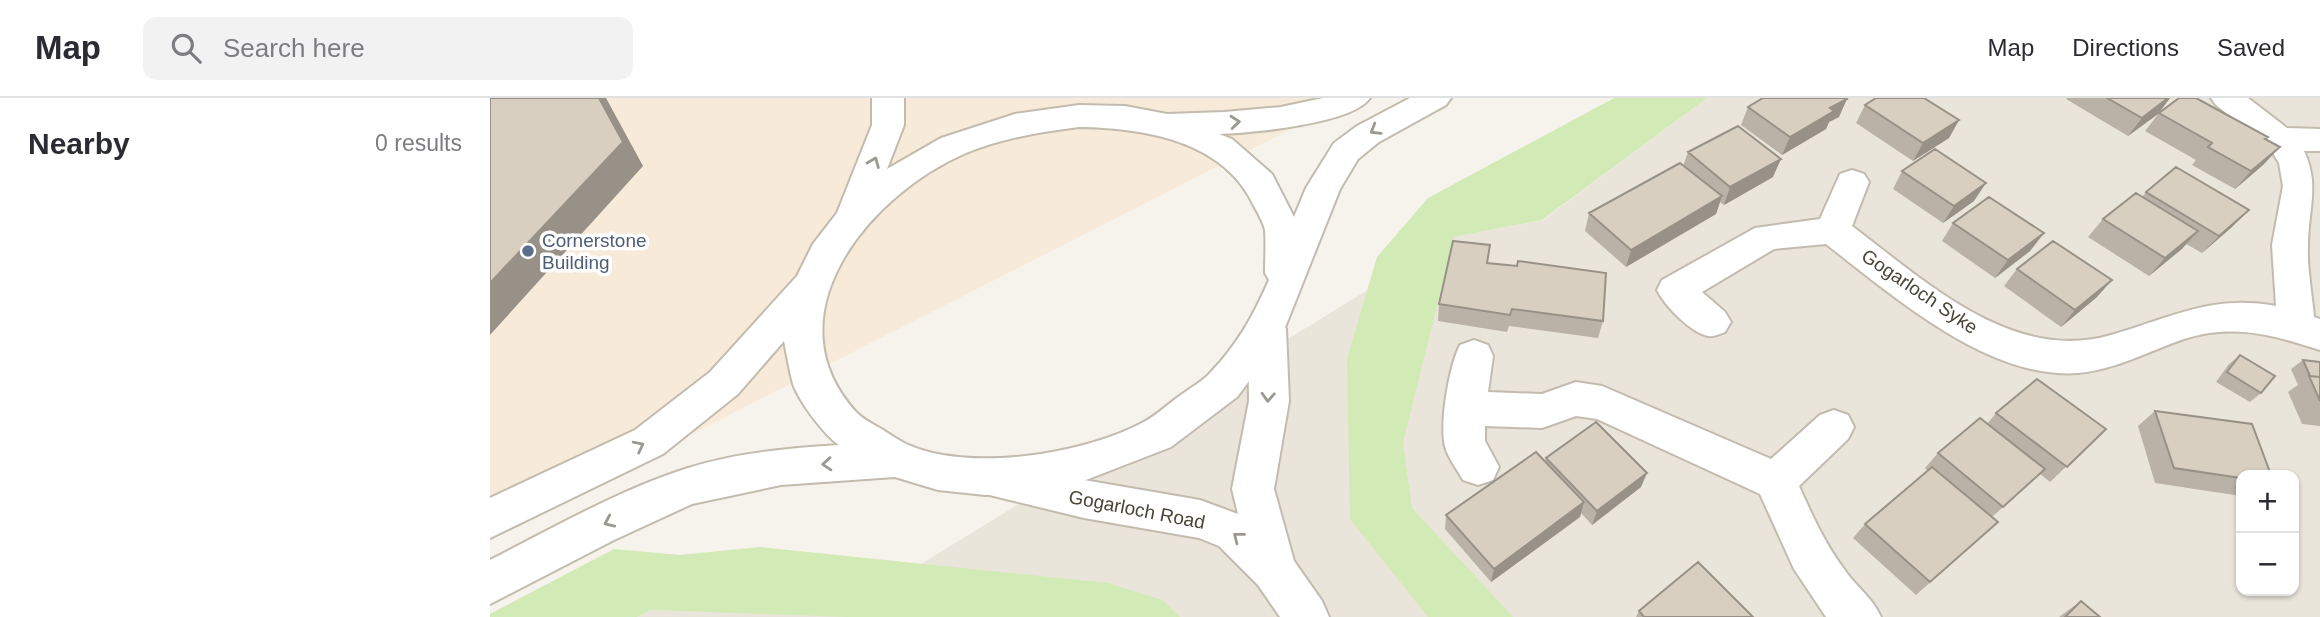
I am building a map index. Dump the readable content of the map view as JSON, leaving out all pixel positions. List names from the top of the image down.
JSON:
{
  "streets": {
    "street": ["Gogarloch Syke", "Gogarloch Road"]
  },
  "places": ["Cornerstone Building"],
  "page": {
    "header": "Map",
    "search": "Search here",
    "nav": ["Map", "Directions", "Saved"],
    "heading": ["Nearby", "0 results"],
    "map_buttons": ["+", "−"]
  }
}
